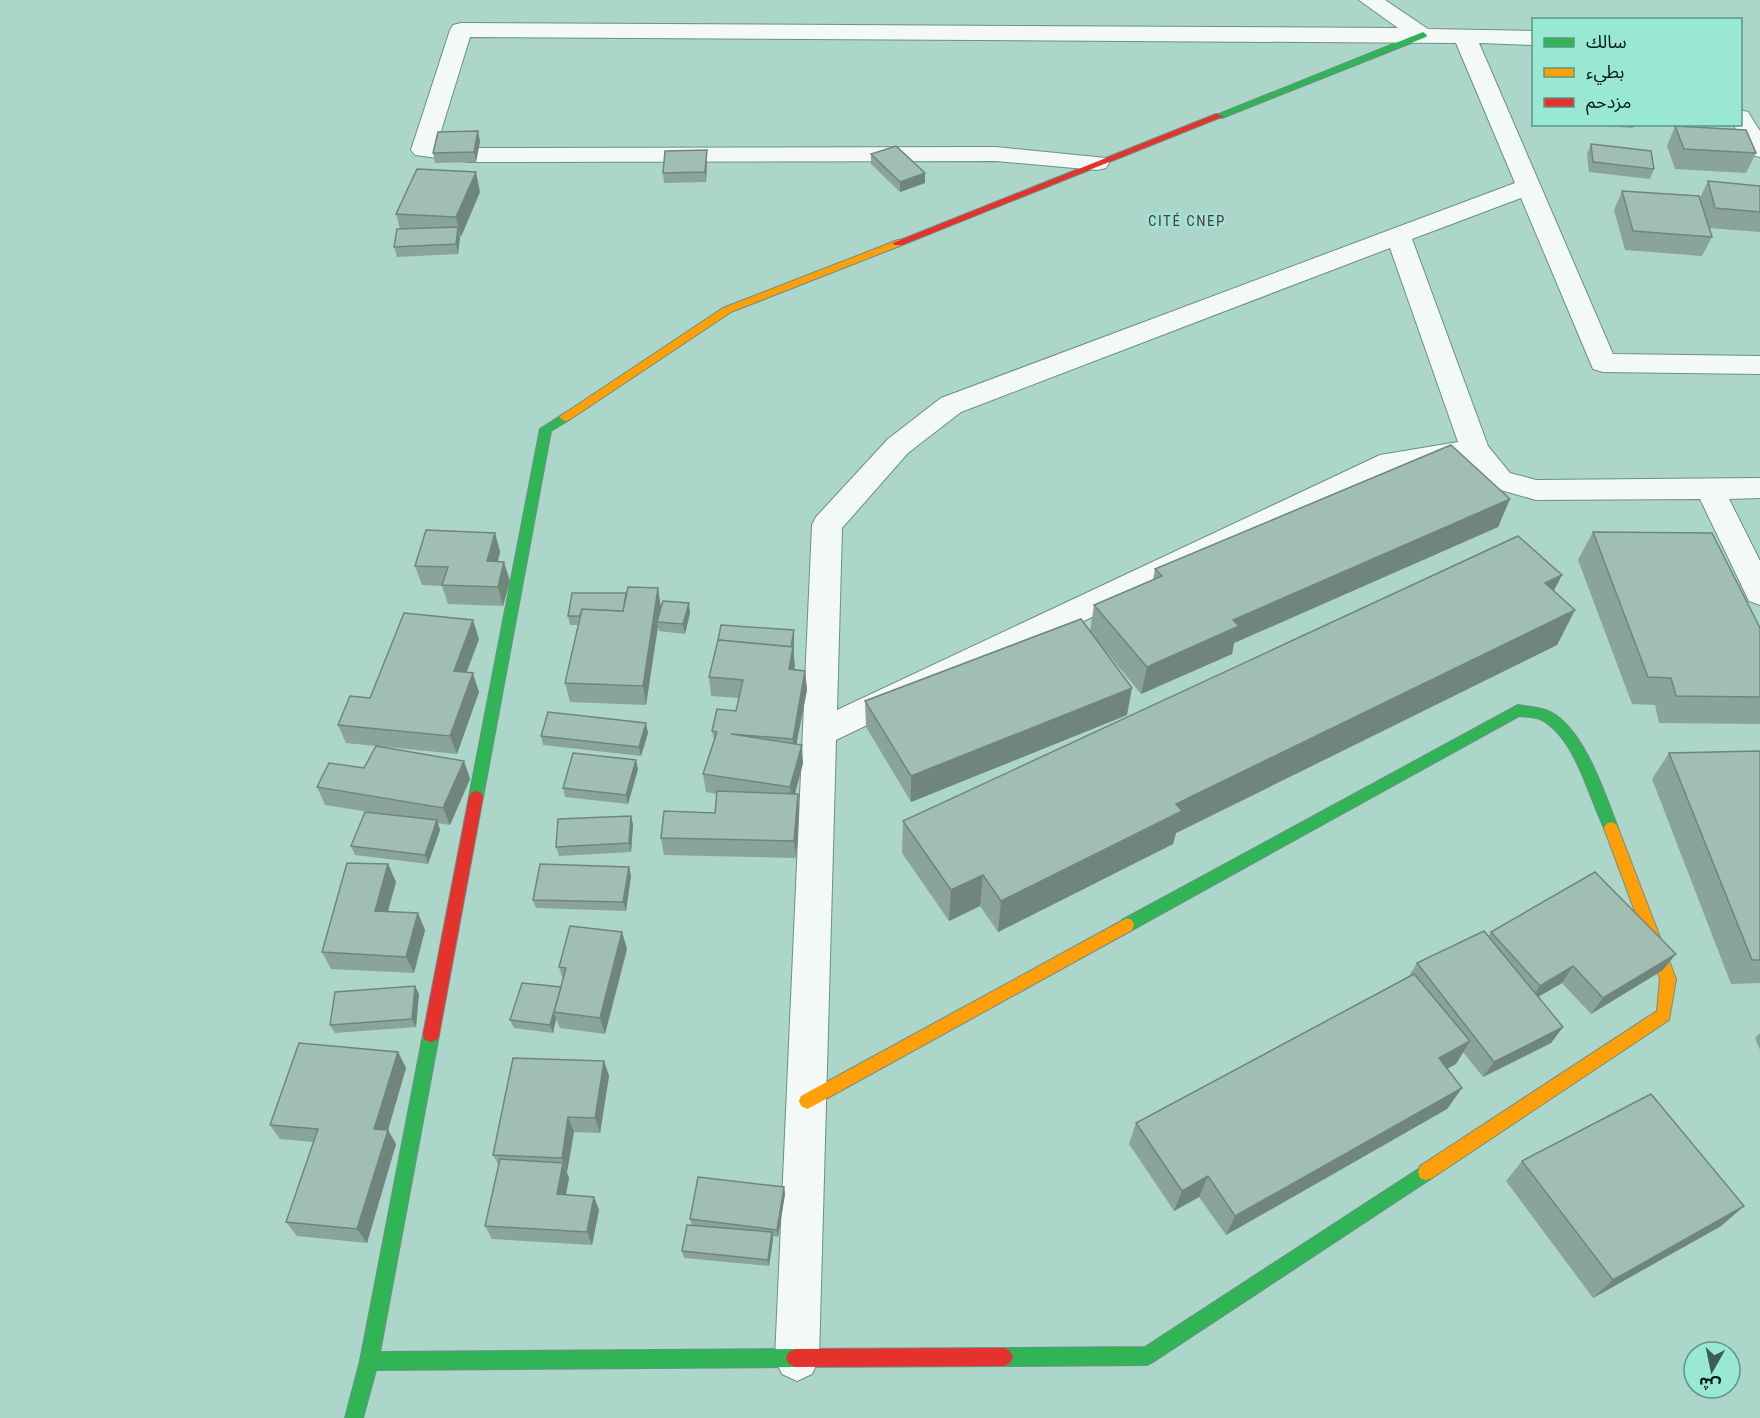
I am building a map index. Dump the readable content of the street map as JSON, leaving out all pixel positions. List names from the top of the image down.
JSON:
{
  "districts": ["CITÉ CNEP"],
  "legend": ["سالك", "بطيء", "مزدحم"],
  "north": "bottom"
}
